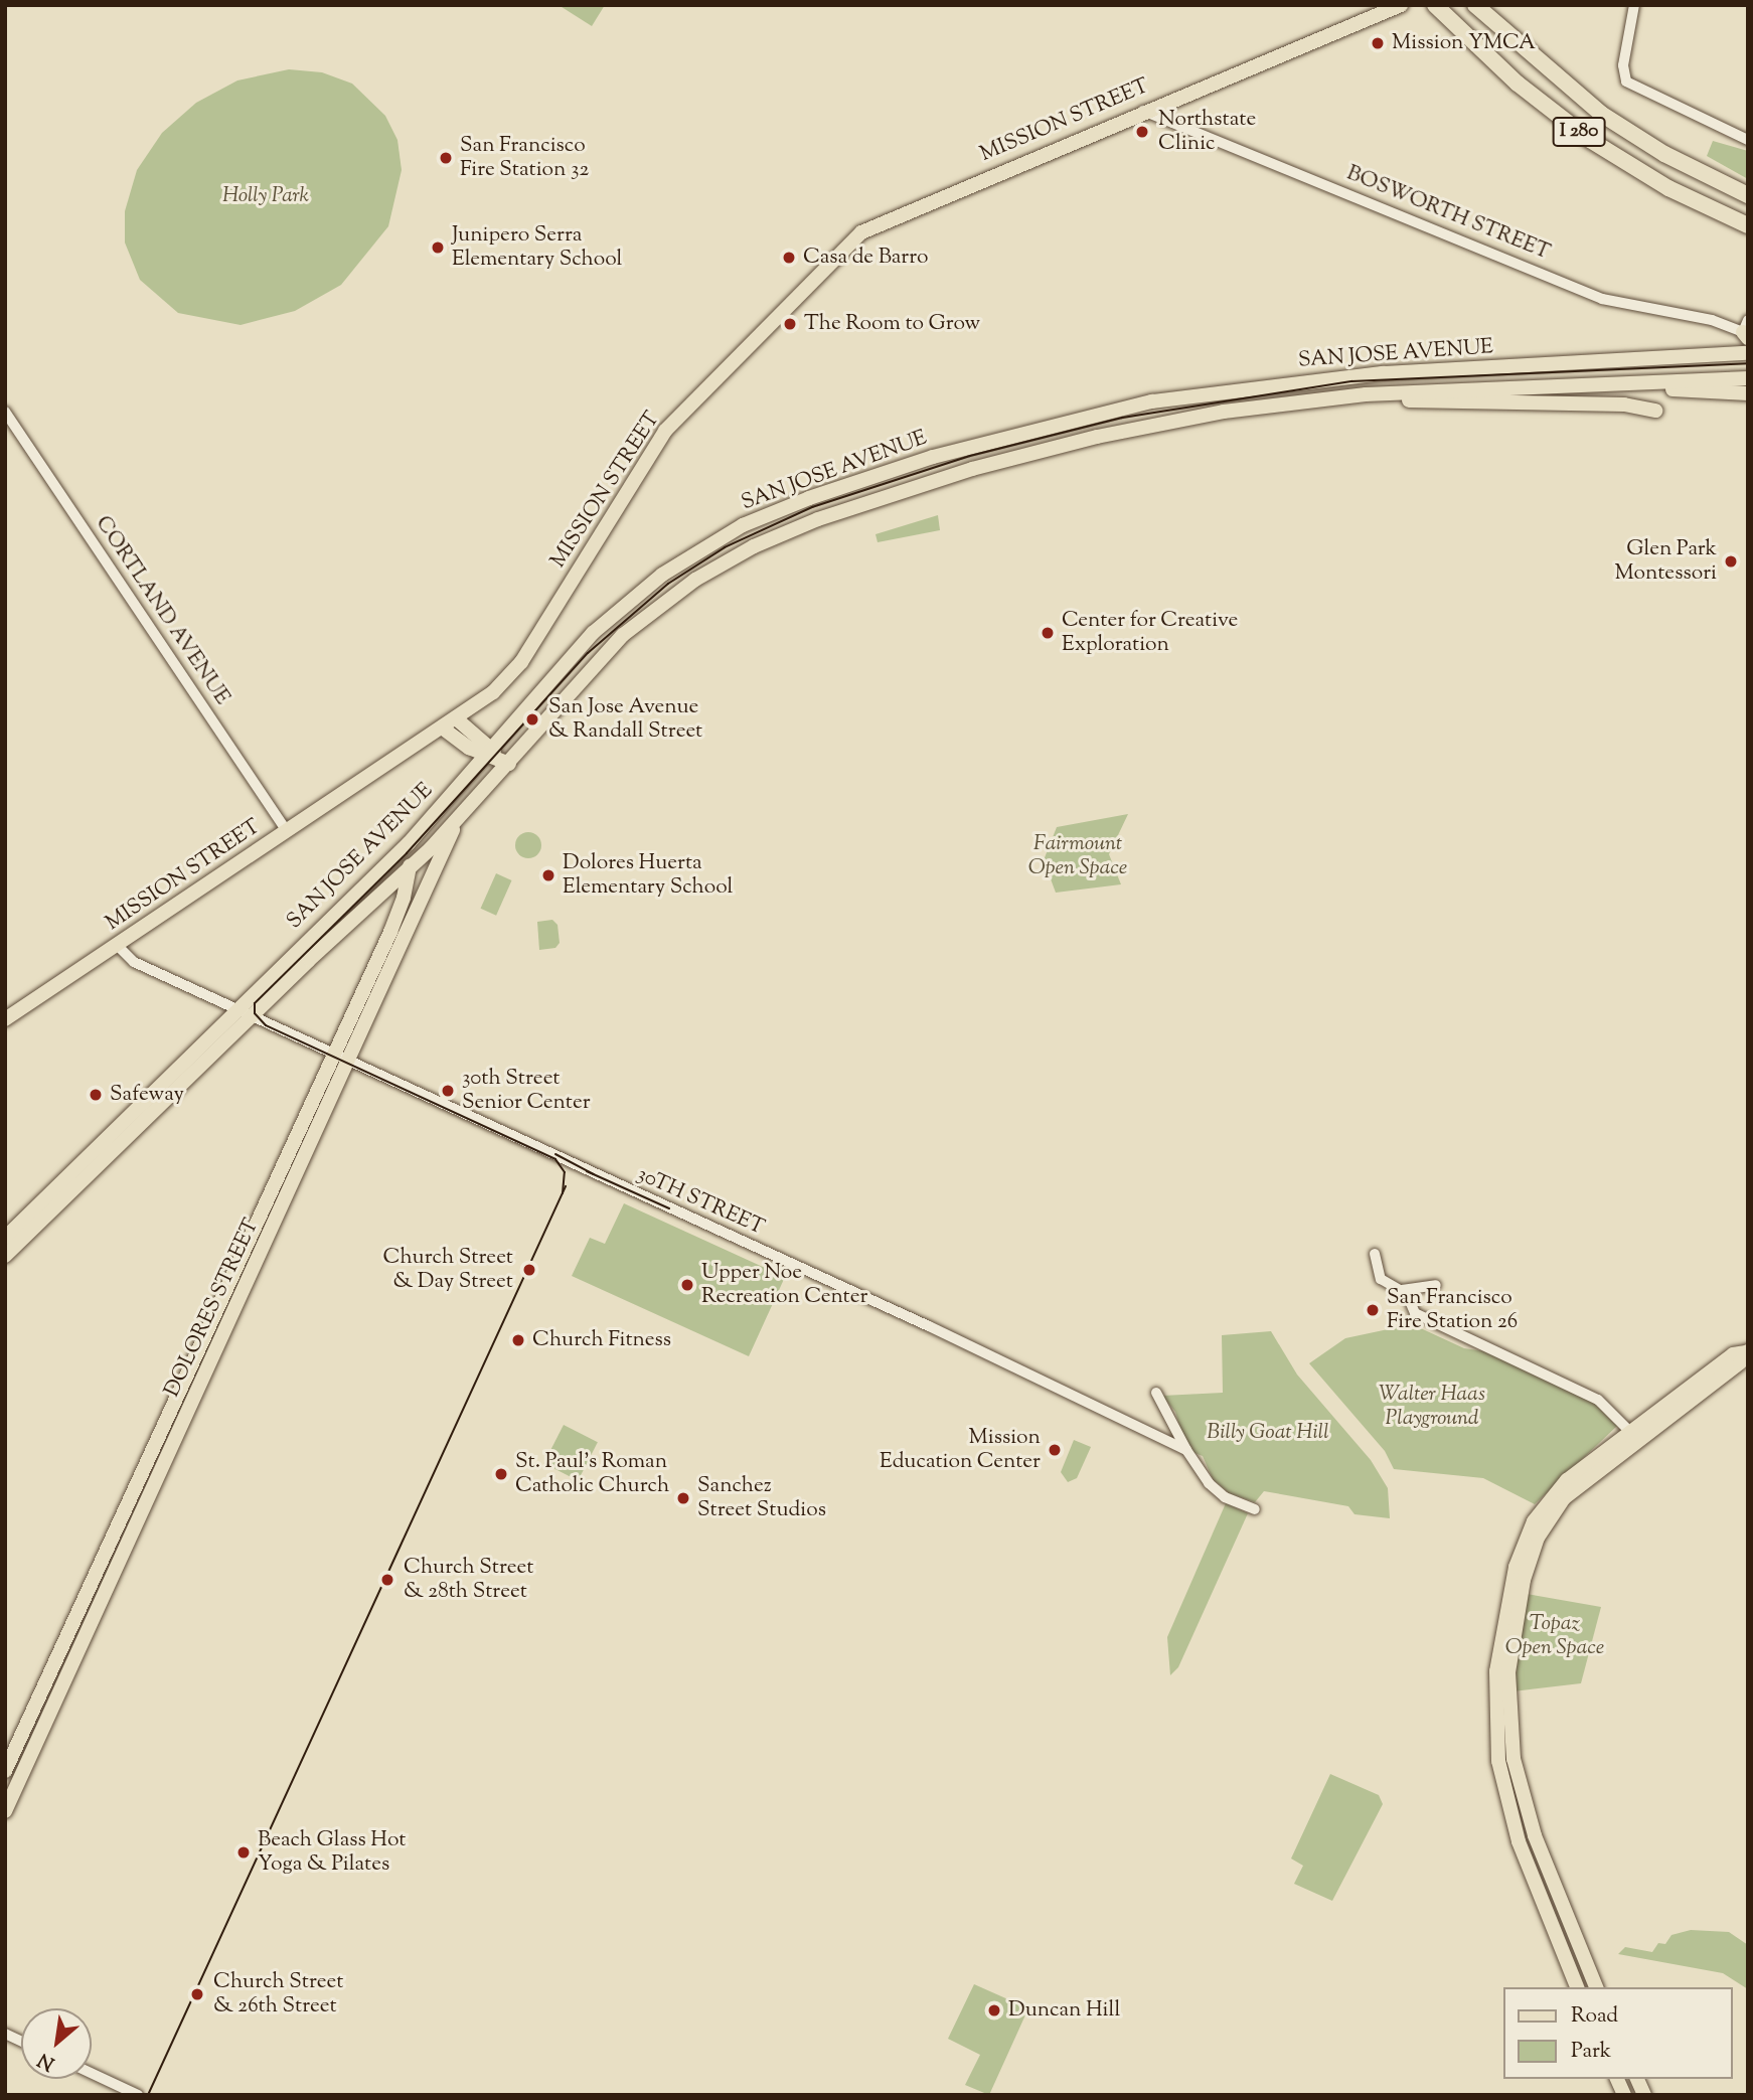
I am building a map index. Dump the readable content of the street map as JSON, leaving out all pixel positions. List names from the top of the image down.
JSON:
{
  "streets": {
    "highway": ["I 280"],
    "main road": ["MISSION STREET", "SAN JOSE AVENUE", "DOLORES STREET"],
    "street": ["BOSWORTH STREET", "CORTLAND AVENUE", "30TH STREET"]
  },
  "crossings": [
    ["MISSION STREET", "BOSWORTH STREET"],
    ["MISSION STREET", "CORTLAND AVENUE"],
    ["MISSION STREET", "30TH STREET"],
    ["SAN JOSE AVENUE", "30TH STREET"],
    ["SAN JOSE AVENUE", "DOLORES STREET"],
    ["30TH STREET", "DOLORES STREET"]
  ],
  "parks": [
    "Holly Park",
    "Fairmount Open Space",
    "Walter Haas Playground",
    "Billy Goat Hill",
    "Topaz Open Space"
  ],
  "places": [
    "Mission YMCA",
    "Northstate Clinic",
    "San Francisco Fire Station 32",
    "Junipero Serra Elementary School",
    "Casa de Barro",
    "The Room to Grow",
    "Glen Park Montessori",
    "Center for Creative Exploration",
    "San Jose Avenue & Randall Street",
    "Dolores Huerta Elementary School",
    "30th Street Senior Center",
    "Safeway",
    "Church Street & Day Street",
    "Upper Noe Recreation Center",
    "San Francisco Fire Station 26",
    "Church Fitness",
    "Mission Education Center",
    "St. Paul's Roman Catholic Church",
    "Sanchez Street Studios",
    "Church Street & 28th Street",
    "Beach Glass Hot Yoga & Pilates",
    "Church Street & 26th Street",
    "Duncan Hill"
  ],
  "legend": ["Road", "Park"],
  "north": "bottom left"
}
